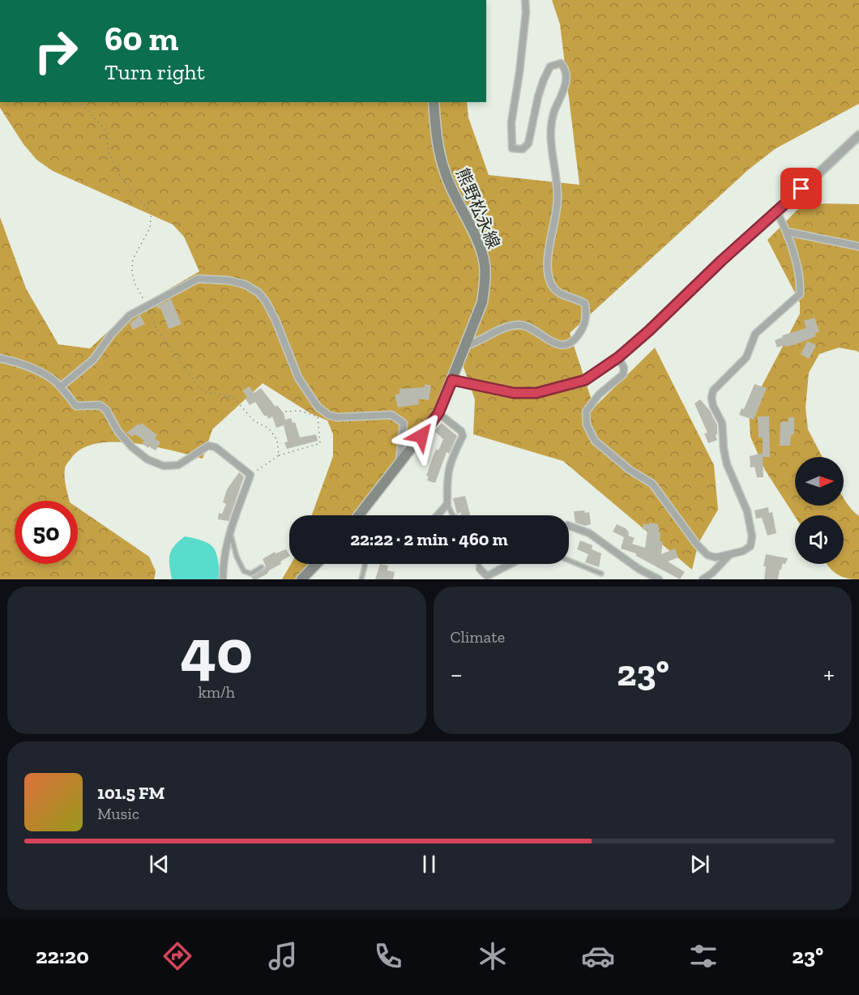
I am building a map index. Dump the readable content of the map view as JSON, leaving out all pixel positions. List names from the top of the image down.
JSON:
{
  "streets": {
    "main road": ["熊野松永線"]
  },
  "north": "right",
  "page": {
    "turn": ["60 m", "Turn right"],
    "limit": "50",
    "trip": "22:22 · 2 min · 460 m",
    "tile": [
      ["40", "km/h"],
      "Climate"
    ],
    "heat": ["−", "23°", "+"],
    "song": ["101.5 FM", "Music"],
    "tabs": ["22:20", "23°"]
  }
}
